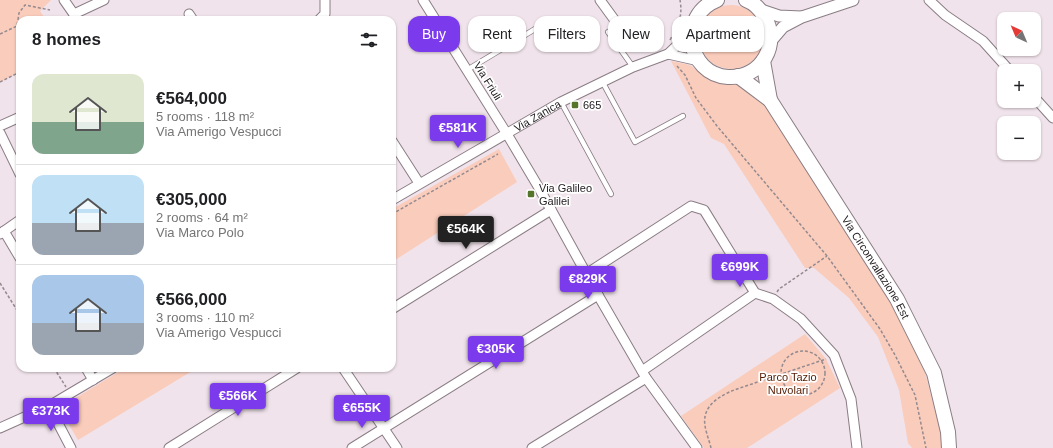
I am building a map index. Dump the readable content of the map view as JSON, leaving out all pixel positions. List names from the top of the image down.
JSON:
{
  "streets": {
    "main road": ["Via Circonvallazione Est"],
    "street": ["Via Friuli", "Via Zanica"]
  },
  "crossings": [
    ["Via Friuli", "Via Zanica"]
  ],
  "parks": ["Parco Tazio Nuvolari"],
  "places": {
    "transit": ["665", "Via Galileo Galilei"]
  },
  "north": "top left",
  "page": {
    "map_buttons": ["+", "−"],
    "chip": [
      "Buy",
      "Rent",
      "Filters",
      "New",
      "Apartment"
    ],
    "heading": "8 homes",
    "list": [
      {
        "name": "€564,000",
        "note": "5 rooms · 118 m² · Via Amerigo Vespucci"
      },
      {
        "name": "€305,000",
        "note": "2 rooms · 64 m² · Via Marco Polo"
      },
      {
        "name": "€566,000",
        "note": "3 rooms · 110 m² · Via Amerigo Vespucci"
      }
    ],
    "price": [
      "€581K",
      "€564K",
      "€699K",
      "€829K",
      "€305K",
      "€566K",
      "€655K",
      "€373K"
    ]
  }
}
